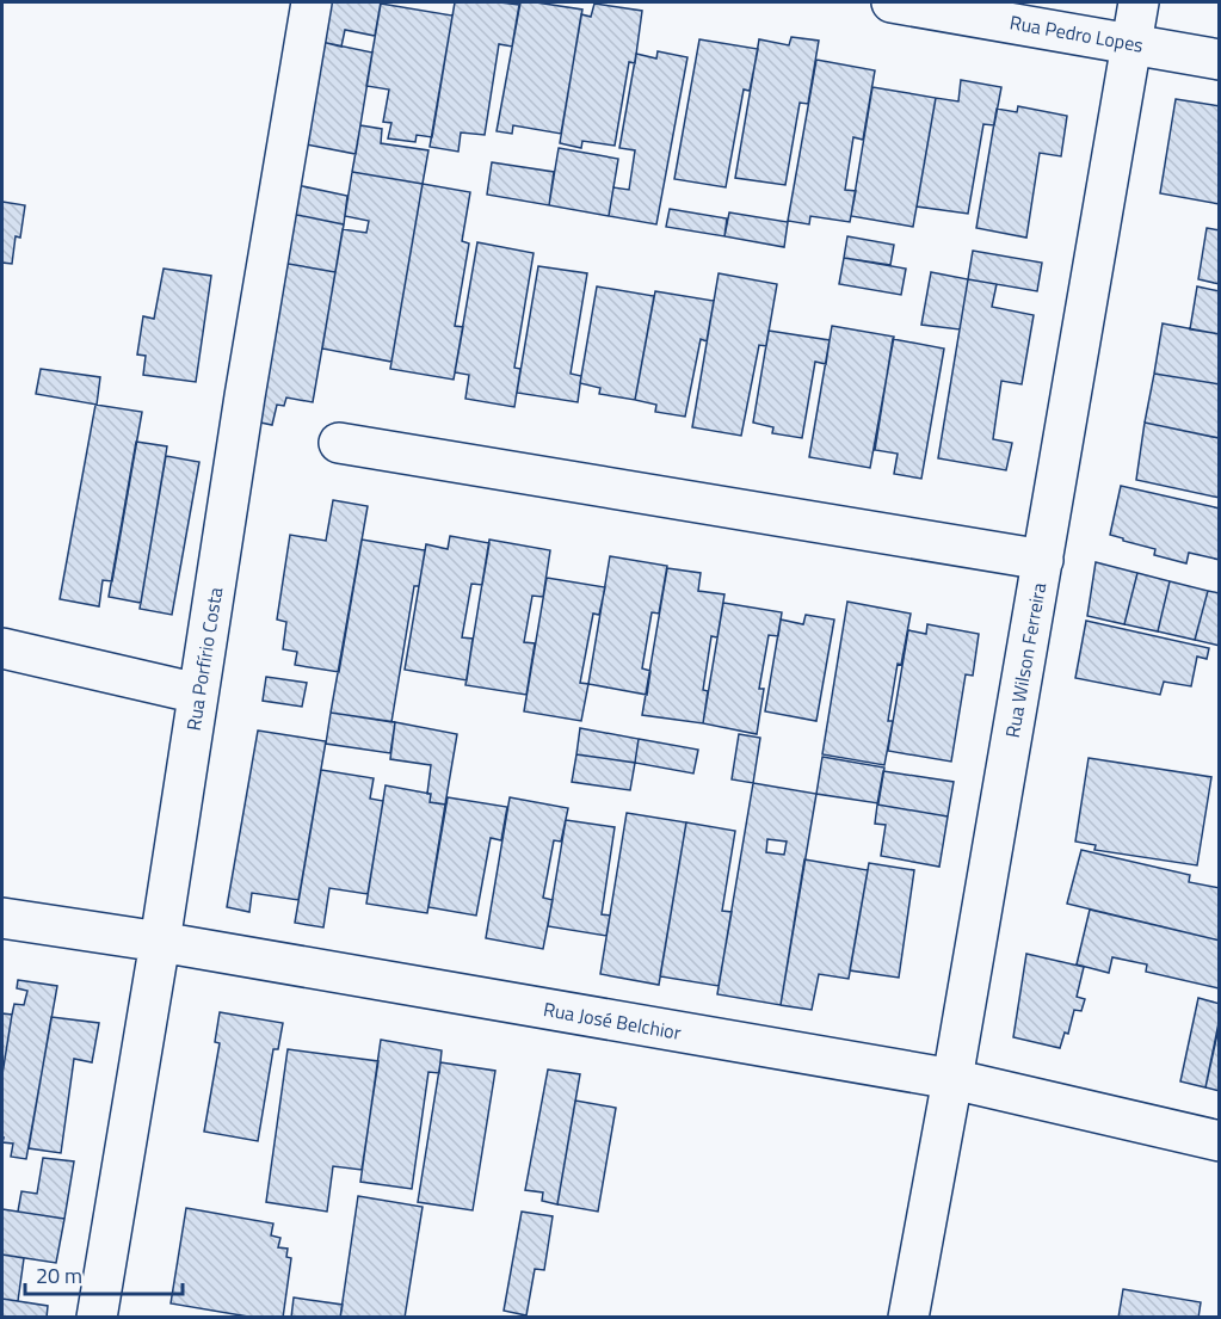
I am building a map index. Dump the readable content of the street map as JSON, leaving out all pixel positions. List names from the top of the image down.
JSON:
{
  "streets": {
    "street": [
      "Rua Pedro Lopes",
      "Rua Porfírio Costa",
      "Rua Wilson Ferreira",
      "Rua José Belchior"
    ]
  },
  "crossings": [
    ["Rua Pedro Lopes", "Rua Wilson Ferreira"],
    ["Rua Porfírio Costa", "Rua José Belchior"],
    ["Rua Wilson Ferreira", "Rua José Belchior"]
  ],
  "scale_bar": "20 m"
}
